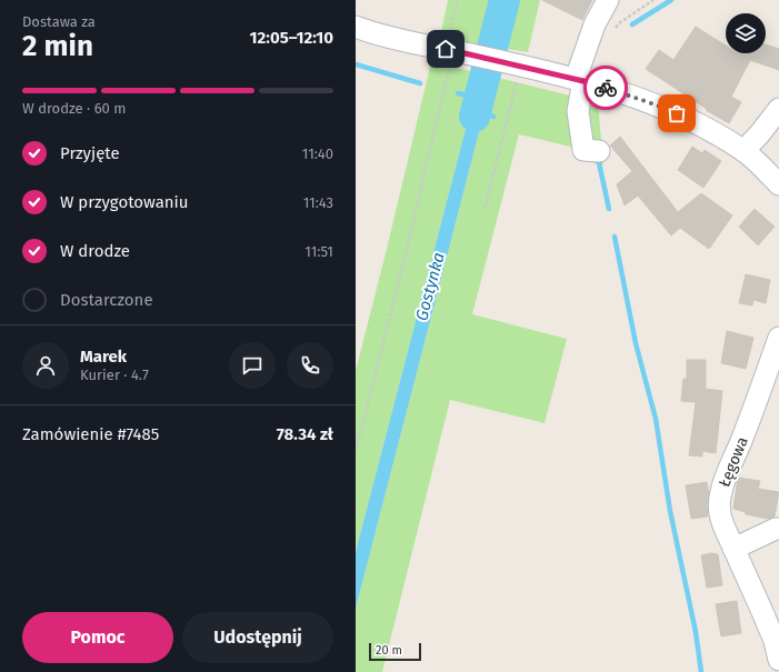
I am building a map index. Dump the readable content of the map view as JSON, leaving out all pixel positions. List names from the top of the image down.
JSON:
{
  "streets": {
    "street": ["Łęgowa"]
  },
  "water": ["Gostynka"],
  "scale_bar": "20 m",
  "page": {
    "heading": ["2 min", "Dostawa za", "12:05–12:10"],
    "panel": [
      "Marek",
      "Kurier · 4.7",
      "Zamówienie #7485",
      "78.34 zł"
    ],
    "bar": "W drodze · 60 m",
    "list": [
      ["Przyjęte", "11:40"],
      ["W przygotowaniu", "11:43"],
      ["W drodze", "11:51"],
      "Dostarczone"
    ],
    "buttons": ["Pomoc", "Udostępnij"],
    "scale": "20 m"
  }
}
